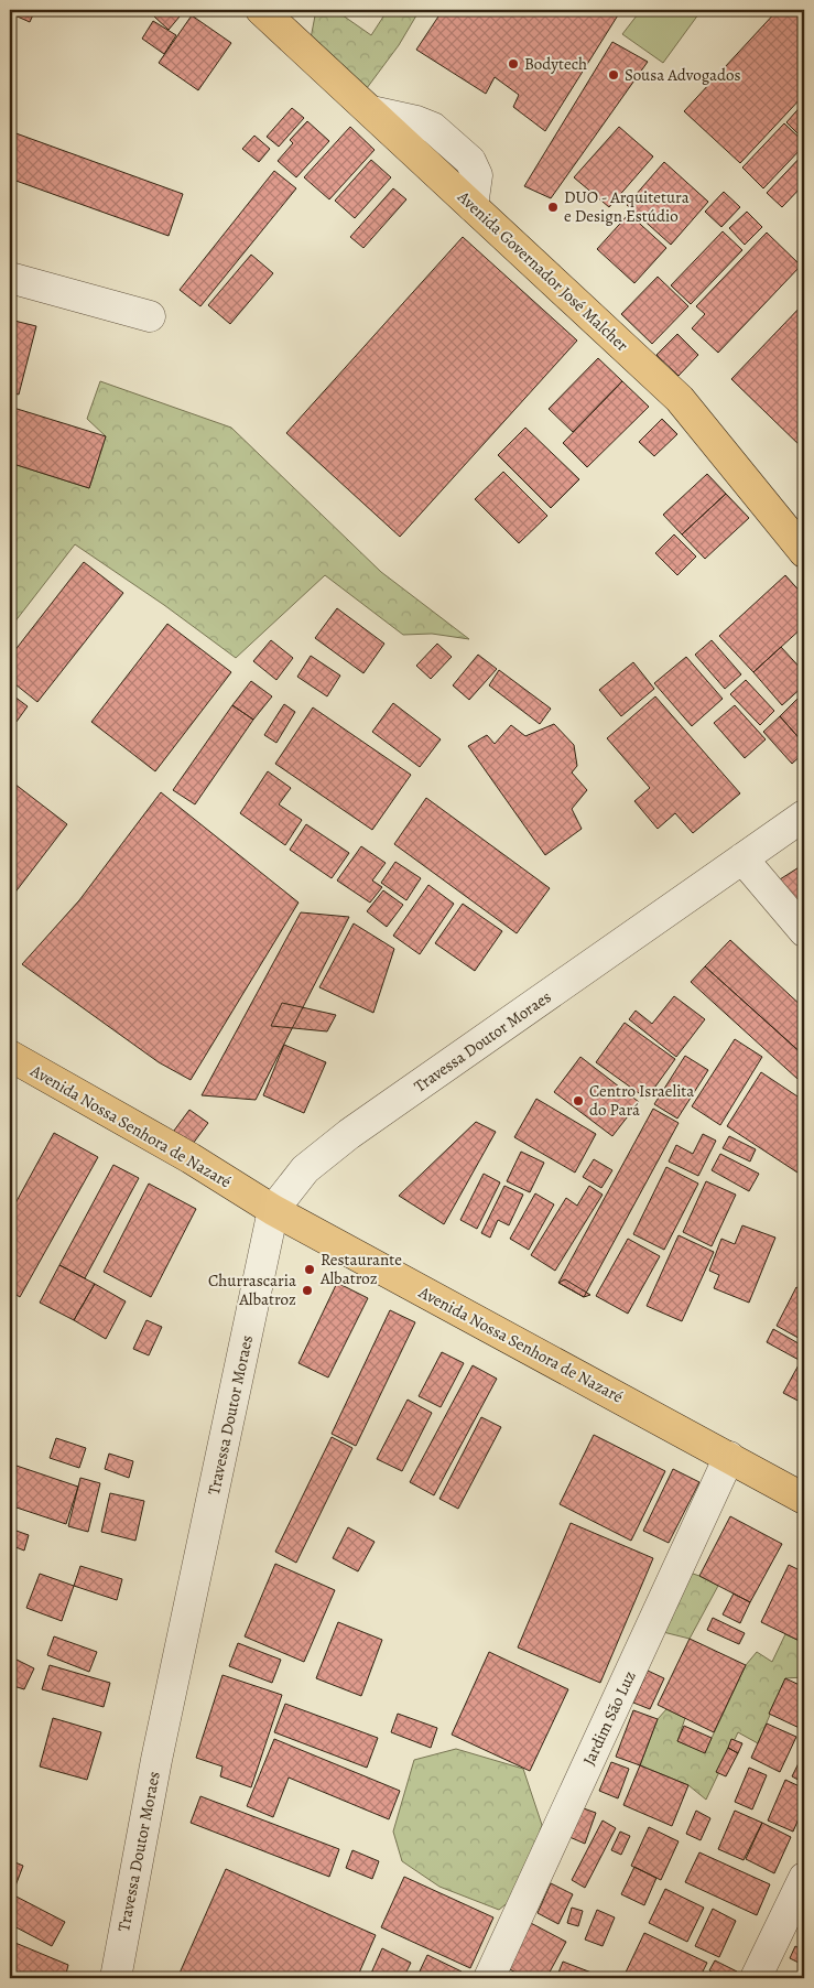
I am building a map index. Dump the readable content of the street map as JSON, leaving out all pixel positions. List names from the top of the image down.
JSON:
{
  "streets": {
    "main road": ["Avenida Governador José Malcher", "Avenida Nossa Senhora de Nazaré"],
    "street": ["Travessa Doutor Moraes", "Jardim São Luz"]
  },
  "crossings": [
    ["Travessa Doutor Moraes", "Avenida Nossa Senhora de Nazaré"],
    ["Avenida Nossa Senhora de Nazaré", "Jardim São Luz"]
  ],
  "places": [
    "Bodytech",
    "Sousa Advogados",
    "DUO - Arquitetura e Design Estúdio",
    "Centro Israelita do Pará",
    "Restaurante Albatroz",
    "Churrascaria Albatroz"
  ]
}
